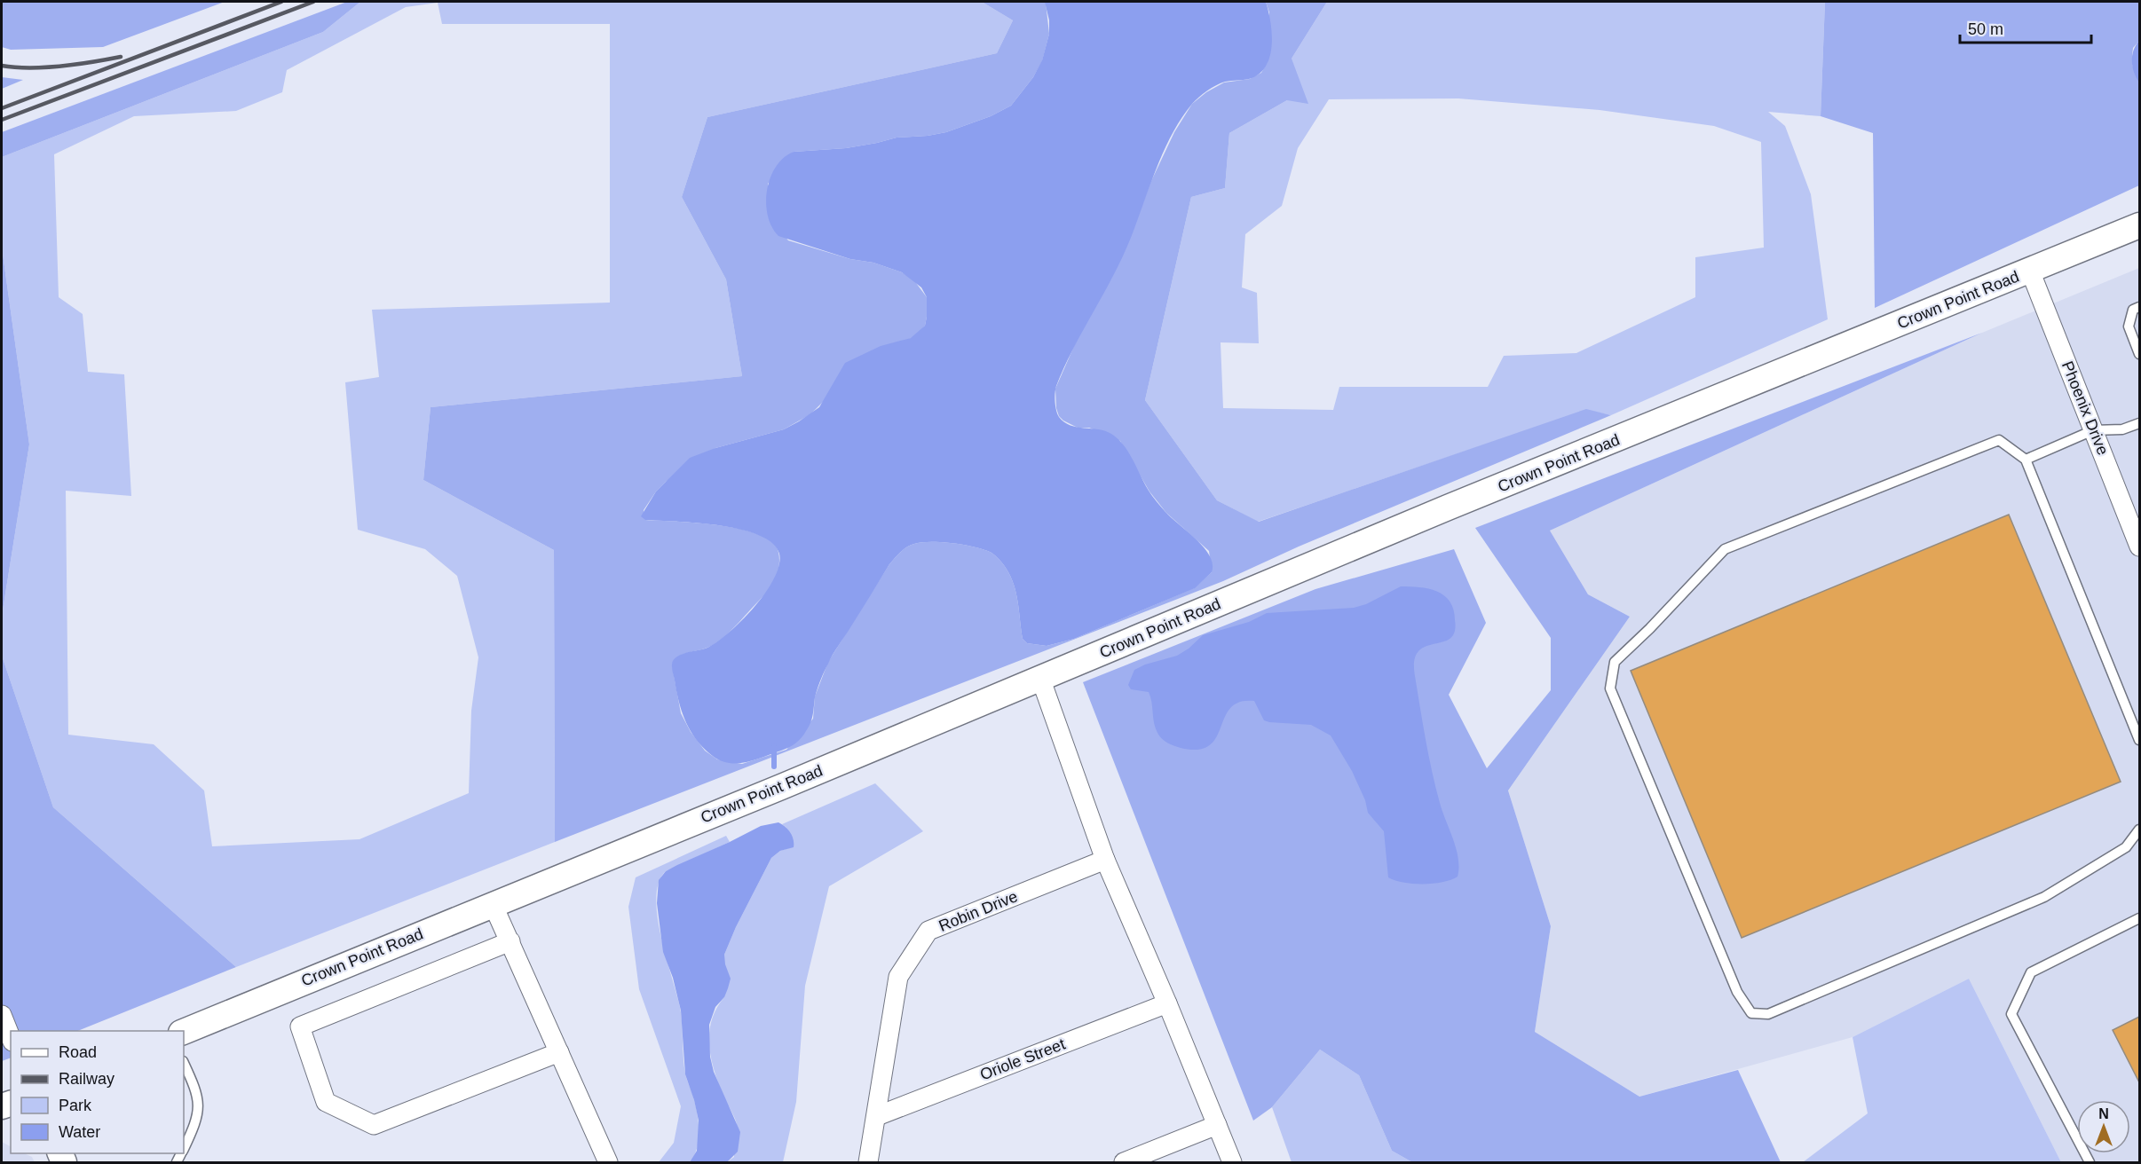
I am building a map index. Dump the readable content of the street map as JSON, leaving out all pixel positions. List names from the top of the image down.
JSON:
{
  "streets": {
    "main road": ["Crown Point Road"],
    "street": ["Phoenix Drive", "Robin Drive", "Oriole Street"]
  },
  "crossings": [
    ["Crown Point Road", "Phoenix Drive"],
    ["Robin Drive", "Oriole Street"]
  ],
  "legend": [
    "Road",
    "Railway",
    "Park",
    "Water"
  ],
  "scale_bar": "50 m",
  "north": "top"
}
